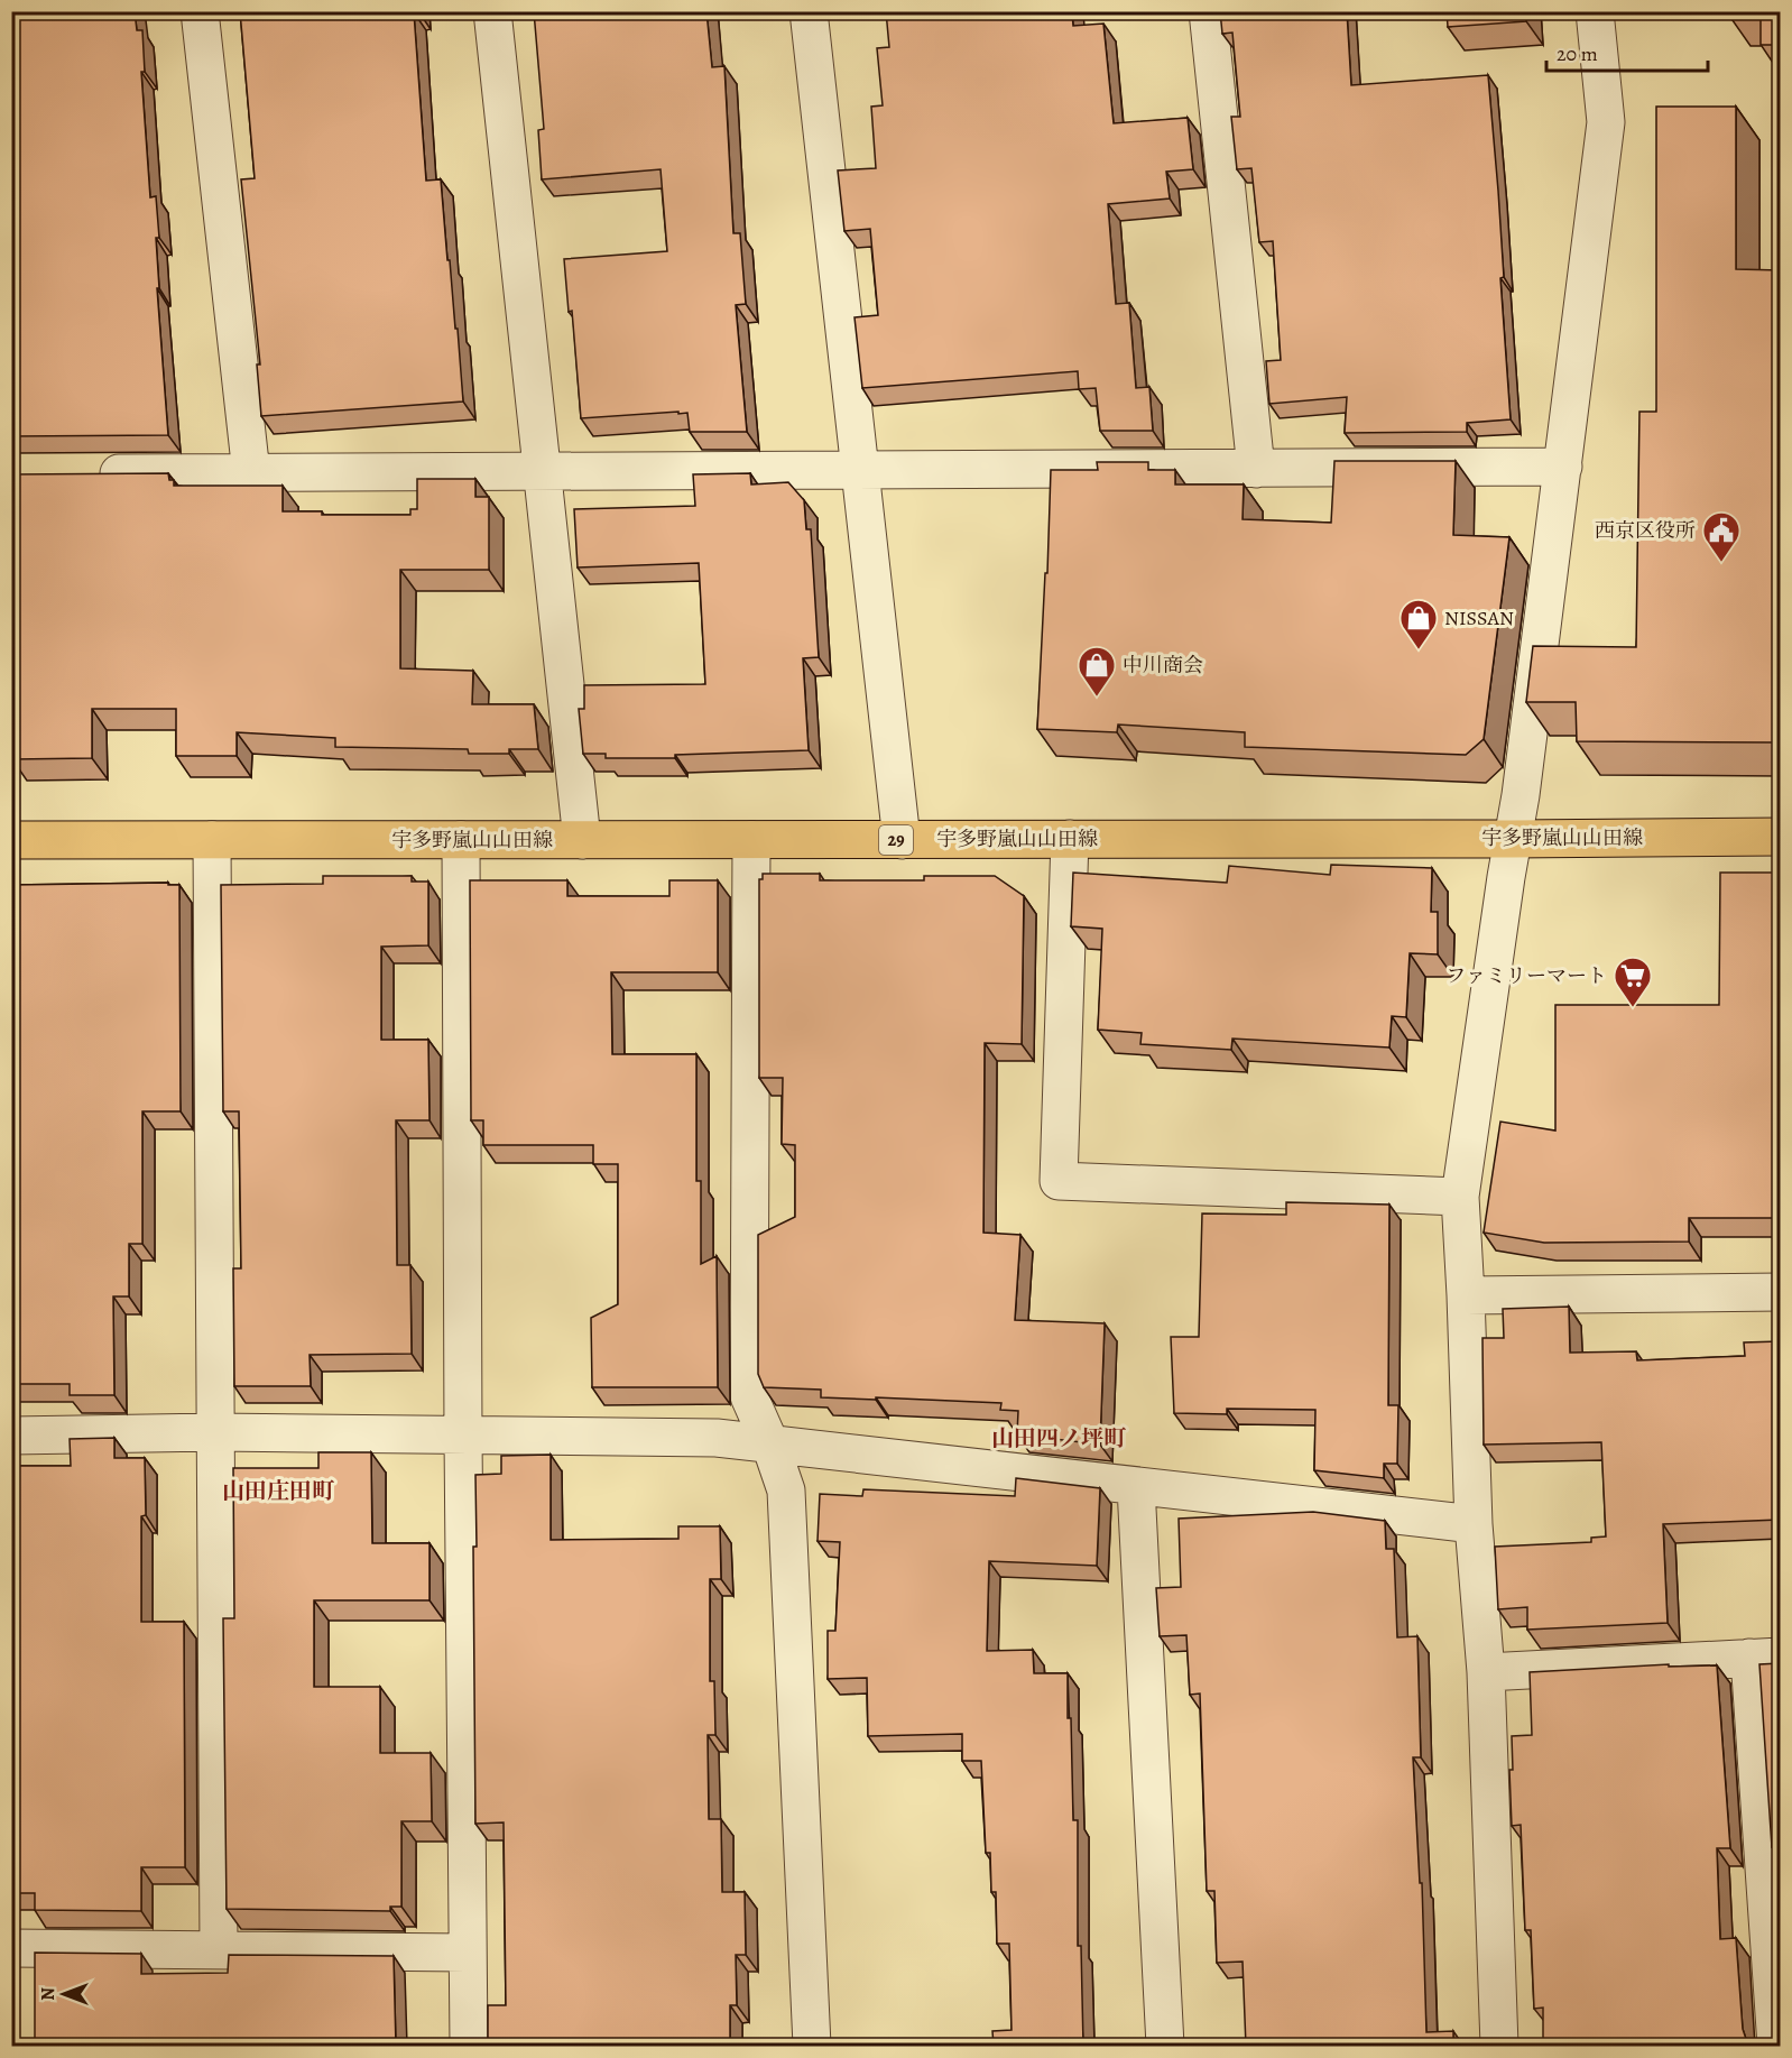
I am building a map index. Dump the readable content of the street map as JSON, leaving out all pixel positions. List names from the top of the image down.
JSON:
{
  "streets": {
    "main road": ["宇多野嵐山山田線", "29"]
  },
  "districts": ["山田四ノ坪町", "山田庄田町"],
  "places": {
    "public building": ["西京区役所"],
    "shop": ["NISSAN", "中川商会"],
    "supermarket": ["ファミリーマート"]
  },
  "scale_bar": "20 m",
  "north": "left"
}
